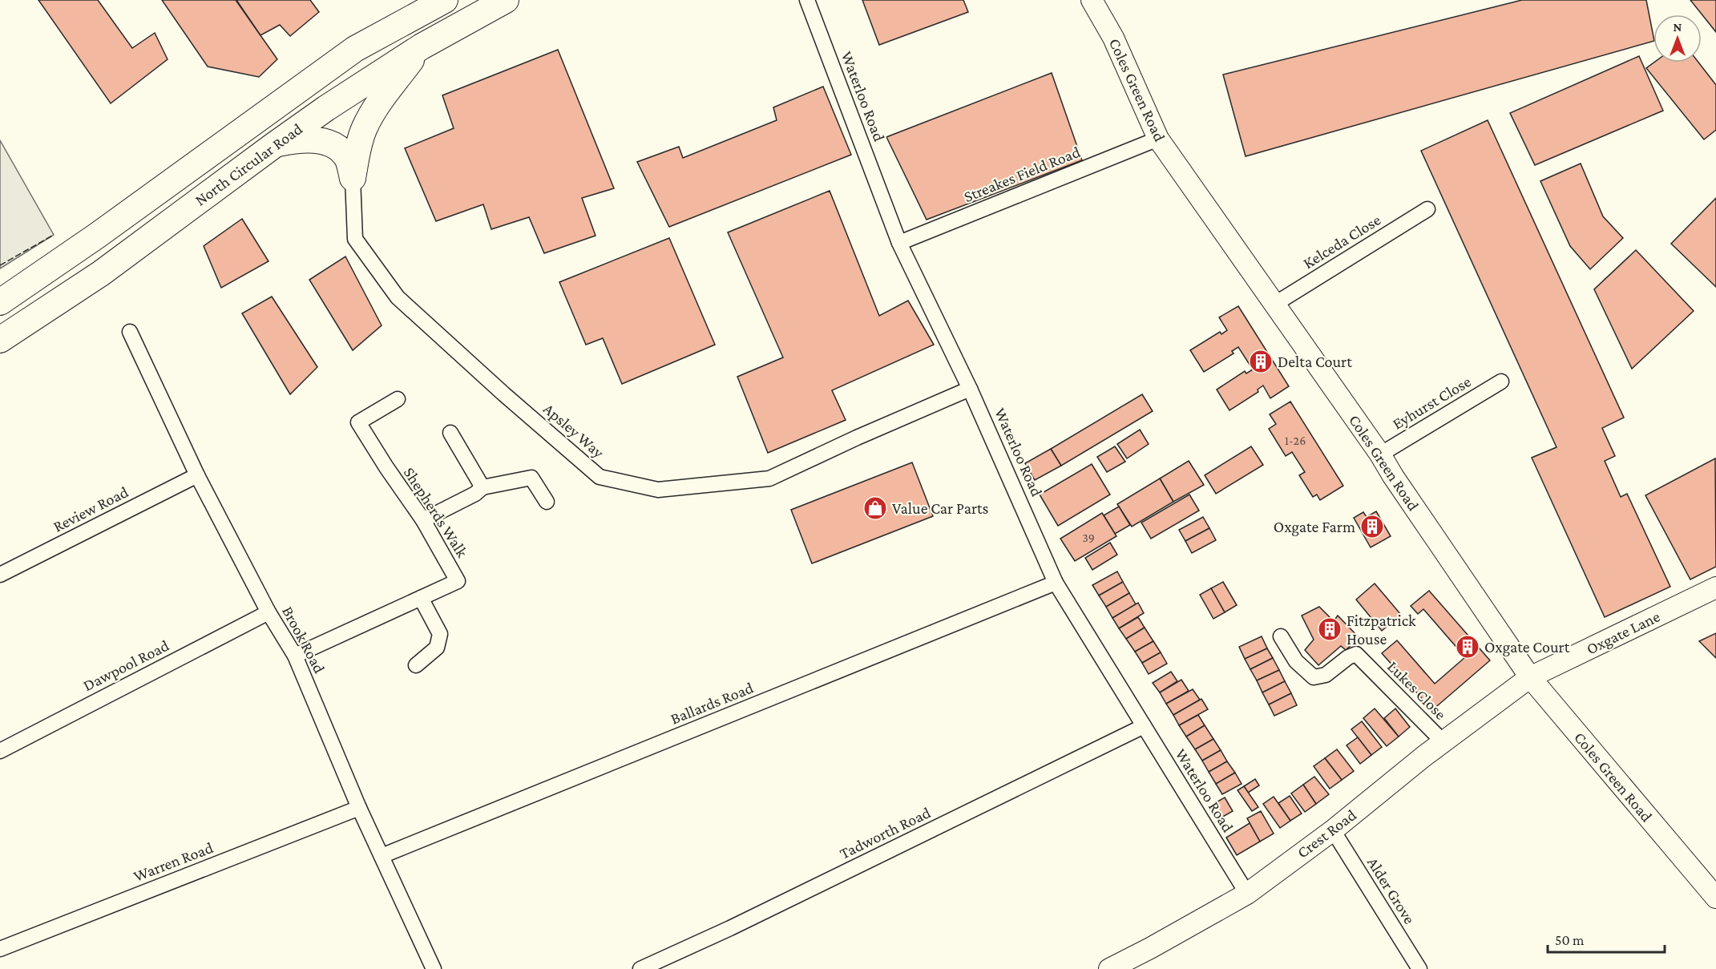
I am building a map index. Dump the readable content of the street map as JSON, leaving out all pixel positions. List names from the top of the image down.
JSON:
{
  "streets": {
    "highway": ["North Circular Road"],
    "street": [
      "Coles Green Road",
      "Waterloo Road",
      "Streakes Field Road",
      "Kelceda Close",
      "Eyhurst Close",
      "Apsley Way",
      "Review Road",
      "Shepherds Walk",
      "Oxgate Lane",
      "Brook Road",
      "Dawpool Road",
      "Lukes Close",
      "Ballards Road",
      "Tadworth Road",
      "Crest Road",
      "Warren Road",
      "Alder Grove"
    ]
  },
  "crossings": [
    ["Coles Green Road", "Streakes Field Road"],
    ["Coles Green Road", "Kelceda Close"],
    ["Coles Green Road", "Eyhurst Close"],
    ["Coles Green Road", "Oxgate Lane"],
    ["Coles Green Road", "Crest Road"],
    ["Waterloo Road", "Streakes Field Road"],
    ["Waterloo Road", "Apsley Way"],
    ["Waterloo Road", "Ballards Road"],
    ["Waterloo Road", "Tadworth Road"],
    ["Waterloo Road", "Crest Road"],
    ["Review Road", "Brook Road"],
    ["Shepherds Walk", "Brook Road"],
    ["Oxgate Lane", "Crest Road"],
    ["Brook Road", "Dawpool Road"],
    ["Brook Road", "Ballards Road"],
    ["Brook Road", "Warren Road"],
    ["Lukes Close", "Crest Road"],
    ["Crest Road", "Alder Grove"]
  ],
  "places": {
    "building": [
      "Delta Court",
      "Oxgate Farm",
      "Fitzpatrick House",
      "Oxgate Court"
    ],
    "shop": ["Value Car Parts"]
  },
  "house_numbers": ["1-26", "39"],
  "scale_bar": "50 m",
  "north": "top"
}
